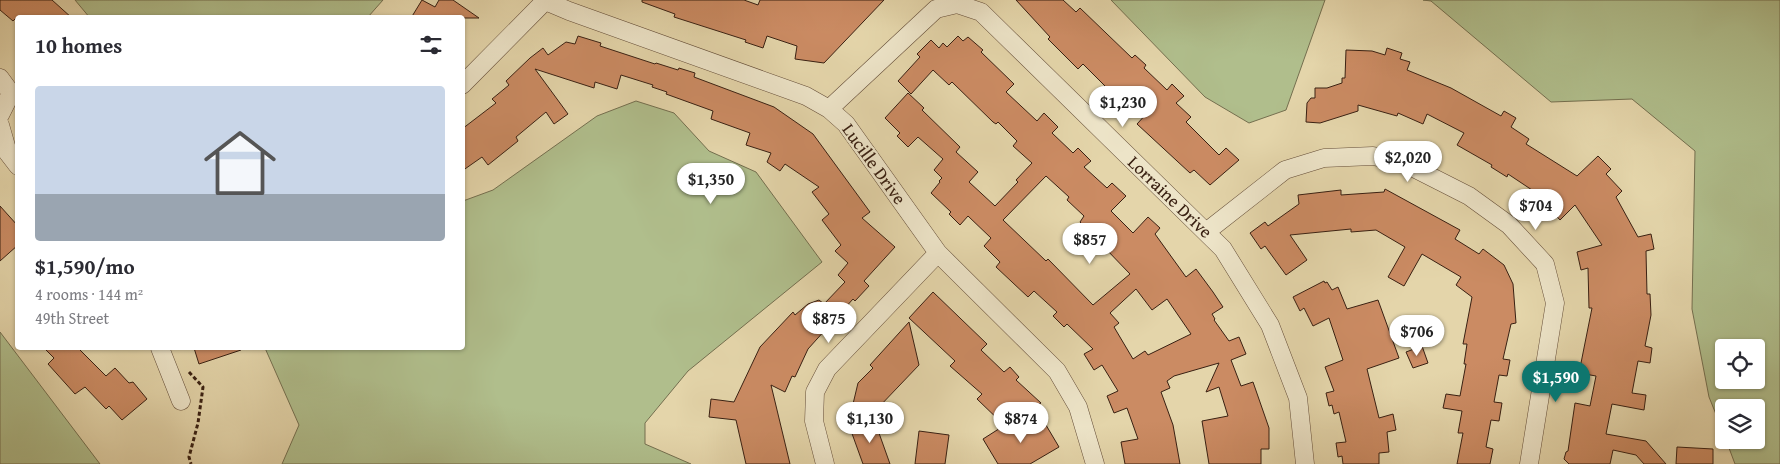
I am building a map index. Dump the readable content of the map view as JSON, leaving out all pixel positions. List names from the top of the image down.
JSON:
{
  "streets": {
    "street": ["Lucille Drive", "Lorraine Drive"]
  },
  "crossings": [
    ["Lucille Drive", "Lorraine Drive"]
  ],
  "page": {
    "heading": "10 homes",
    "list": [
      {
        "name": "$1,590/mo",
        "note": "4 rooms · 144 m² · 49th Street"
      }
    ],
    "price": [
      "$1,230",
      "$2,020",
      "$1,350",
      "$704",
      "$857",
      "$875",
      "$706",
      "$1,590",
      "$1,130",
      "$874"
    ]
  }
}
